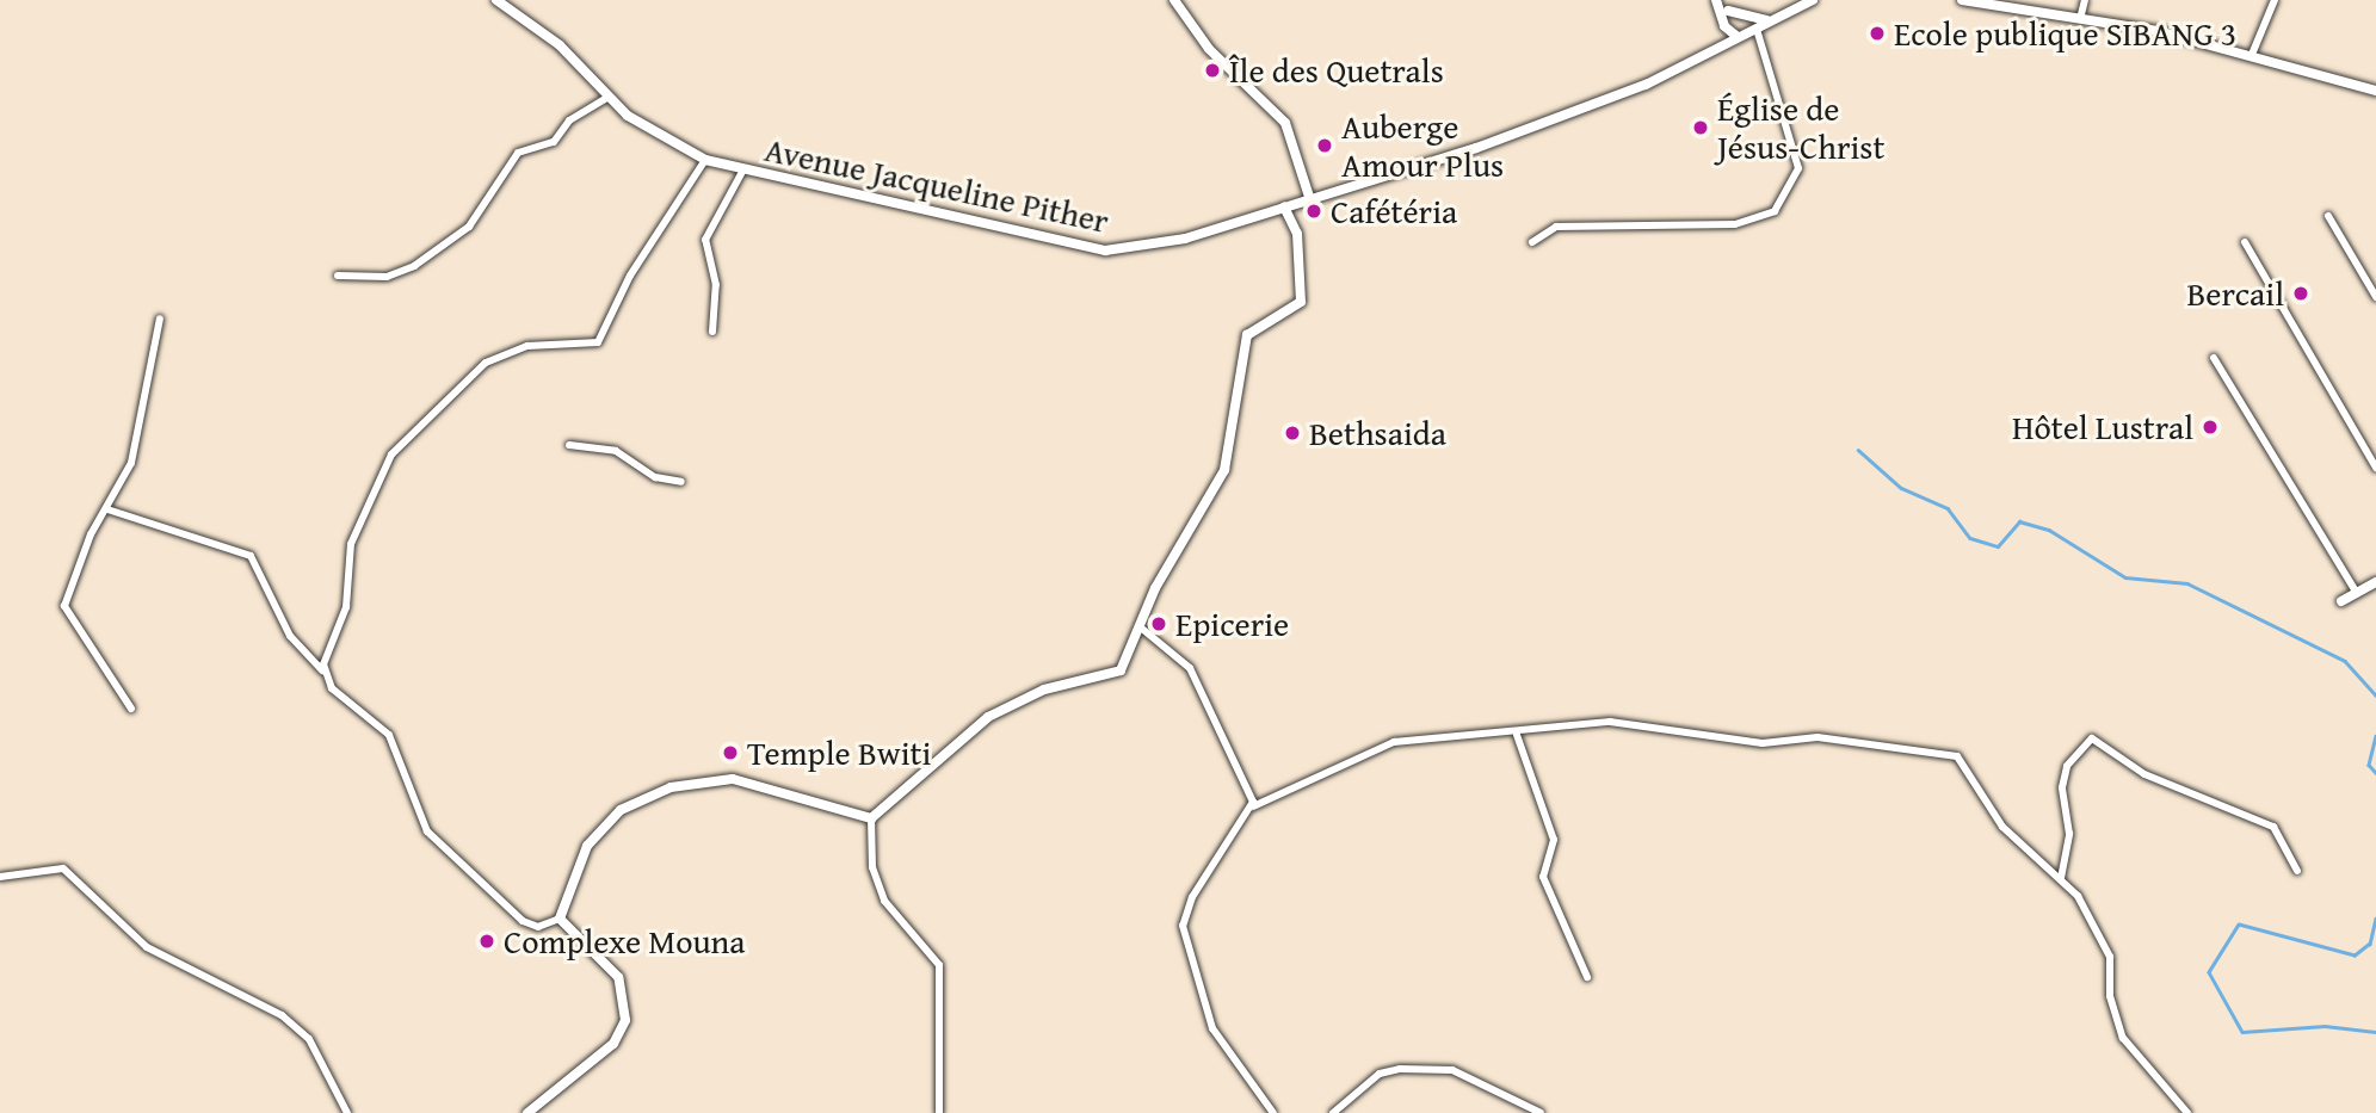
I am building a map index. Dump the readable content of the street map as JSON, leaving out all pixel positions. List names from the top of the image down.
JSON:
{
  "streets": {
    "street": ["Avenue Jacqueline Pither"]
  },
  "places": [
    "Ecole publique SIBANG 3",
    "Île des Quetrals",
    "Église de Jésus-Christ",
    "Auberge Amour Plus",
    "Cafétéria",
    "Bercail",
    "Hôtel Lustral",
    "Bethsaida",
    "Epicerie",
    "Temple Bwiti",
    "Complexe Mouna"
  ]
}
